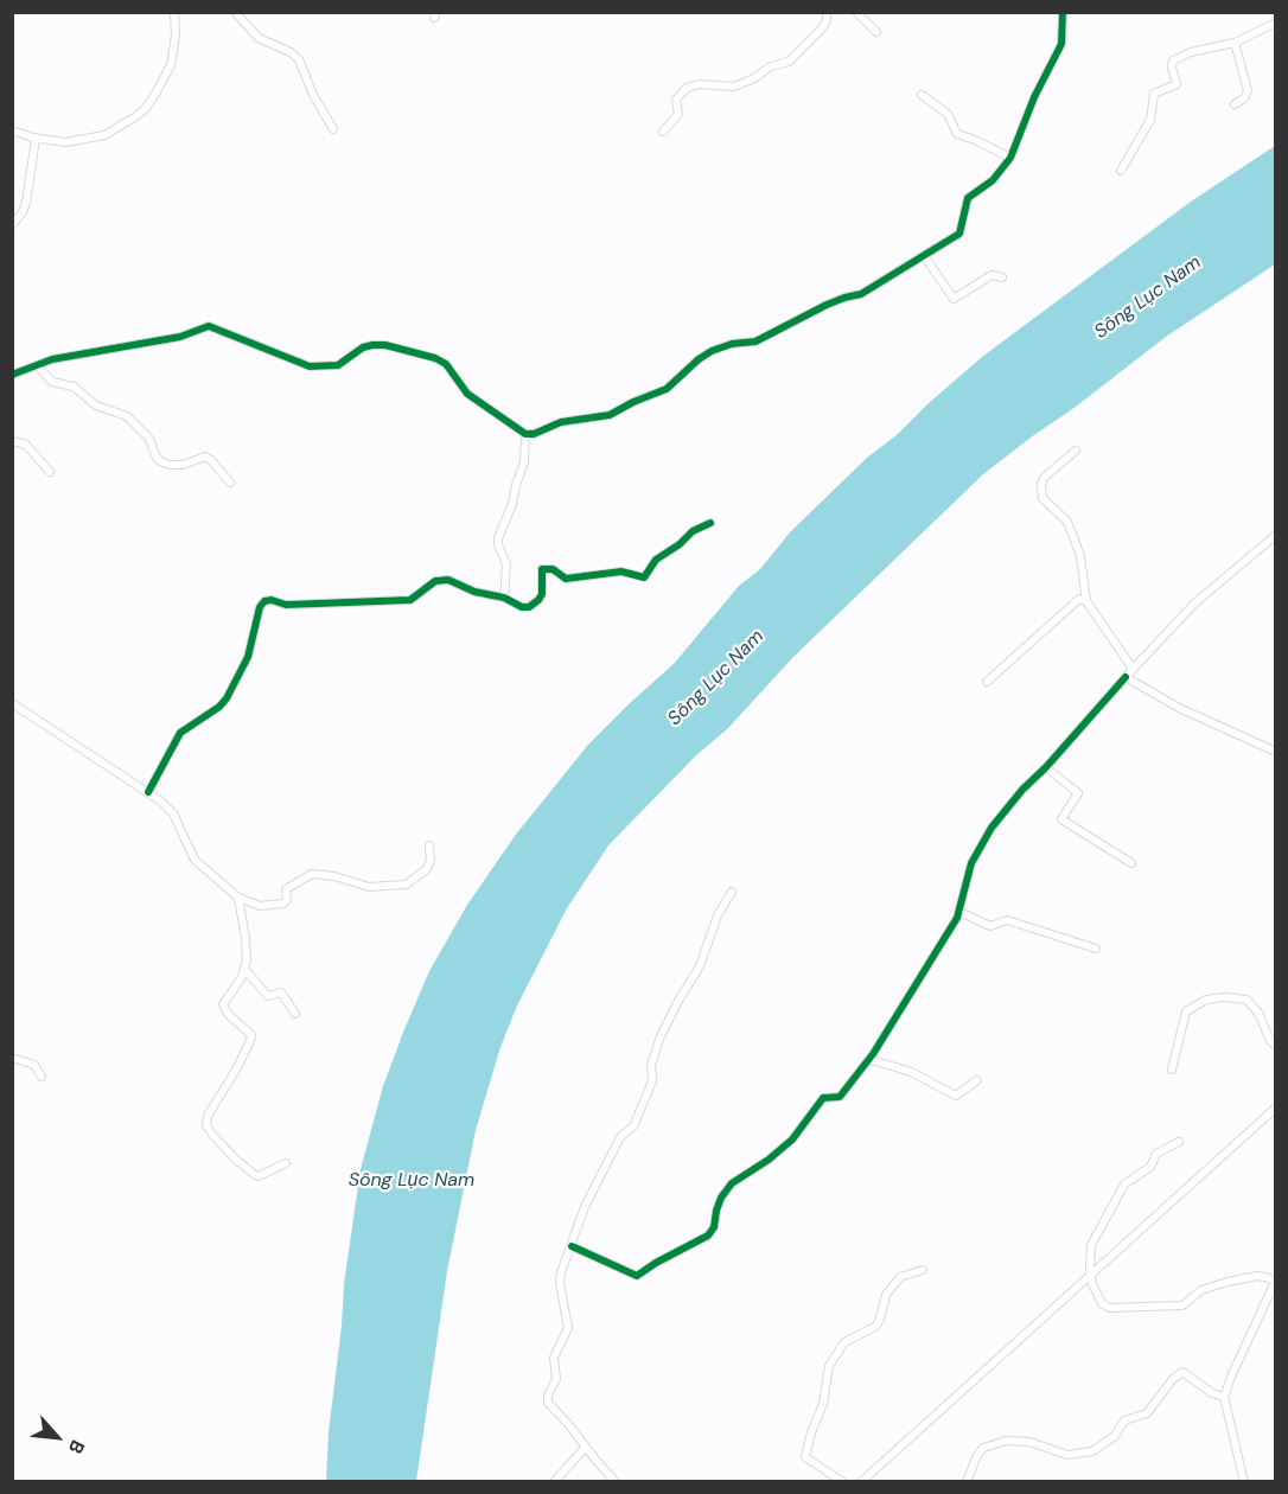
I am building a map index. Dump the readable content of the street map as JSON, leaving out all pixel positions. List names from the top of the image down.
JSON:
{
  "water": ["Sông Lục Nam"],
  "north": "bottom right"
}
